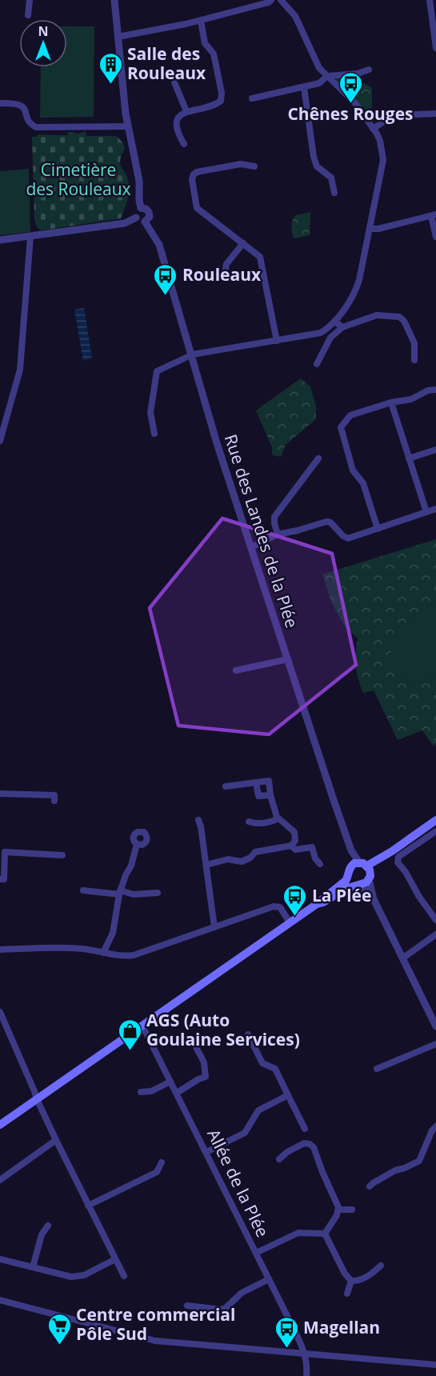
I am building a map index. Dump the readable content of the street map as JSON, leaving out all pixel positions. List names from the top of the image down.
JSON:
{
  "streets": {
    "street": ["Rue des Landes de la Plée", "Allée de la Plée"]
  },
  "parks": ["Cimetière des Rouleaux"],
  "places": {
    "building": ["Salle des Rouleaux"],
    "bus stop": [
      "Chênes Rouges",
      "Rouleaux",
      "La Plée",
      "Magellan"
    ],
    "shop": ["AGS (Auto Goulaine Services)"],
    "supermarket": ["Centre commercial Pôle Sud"]
  },
  "north": "top"
}
